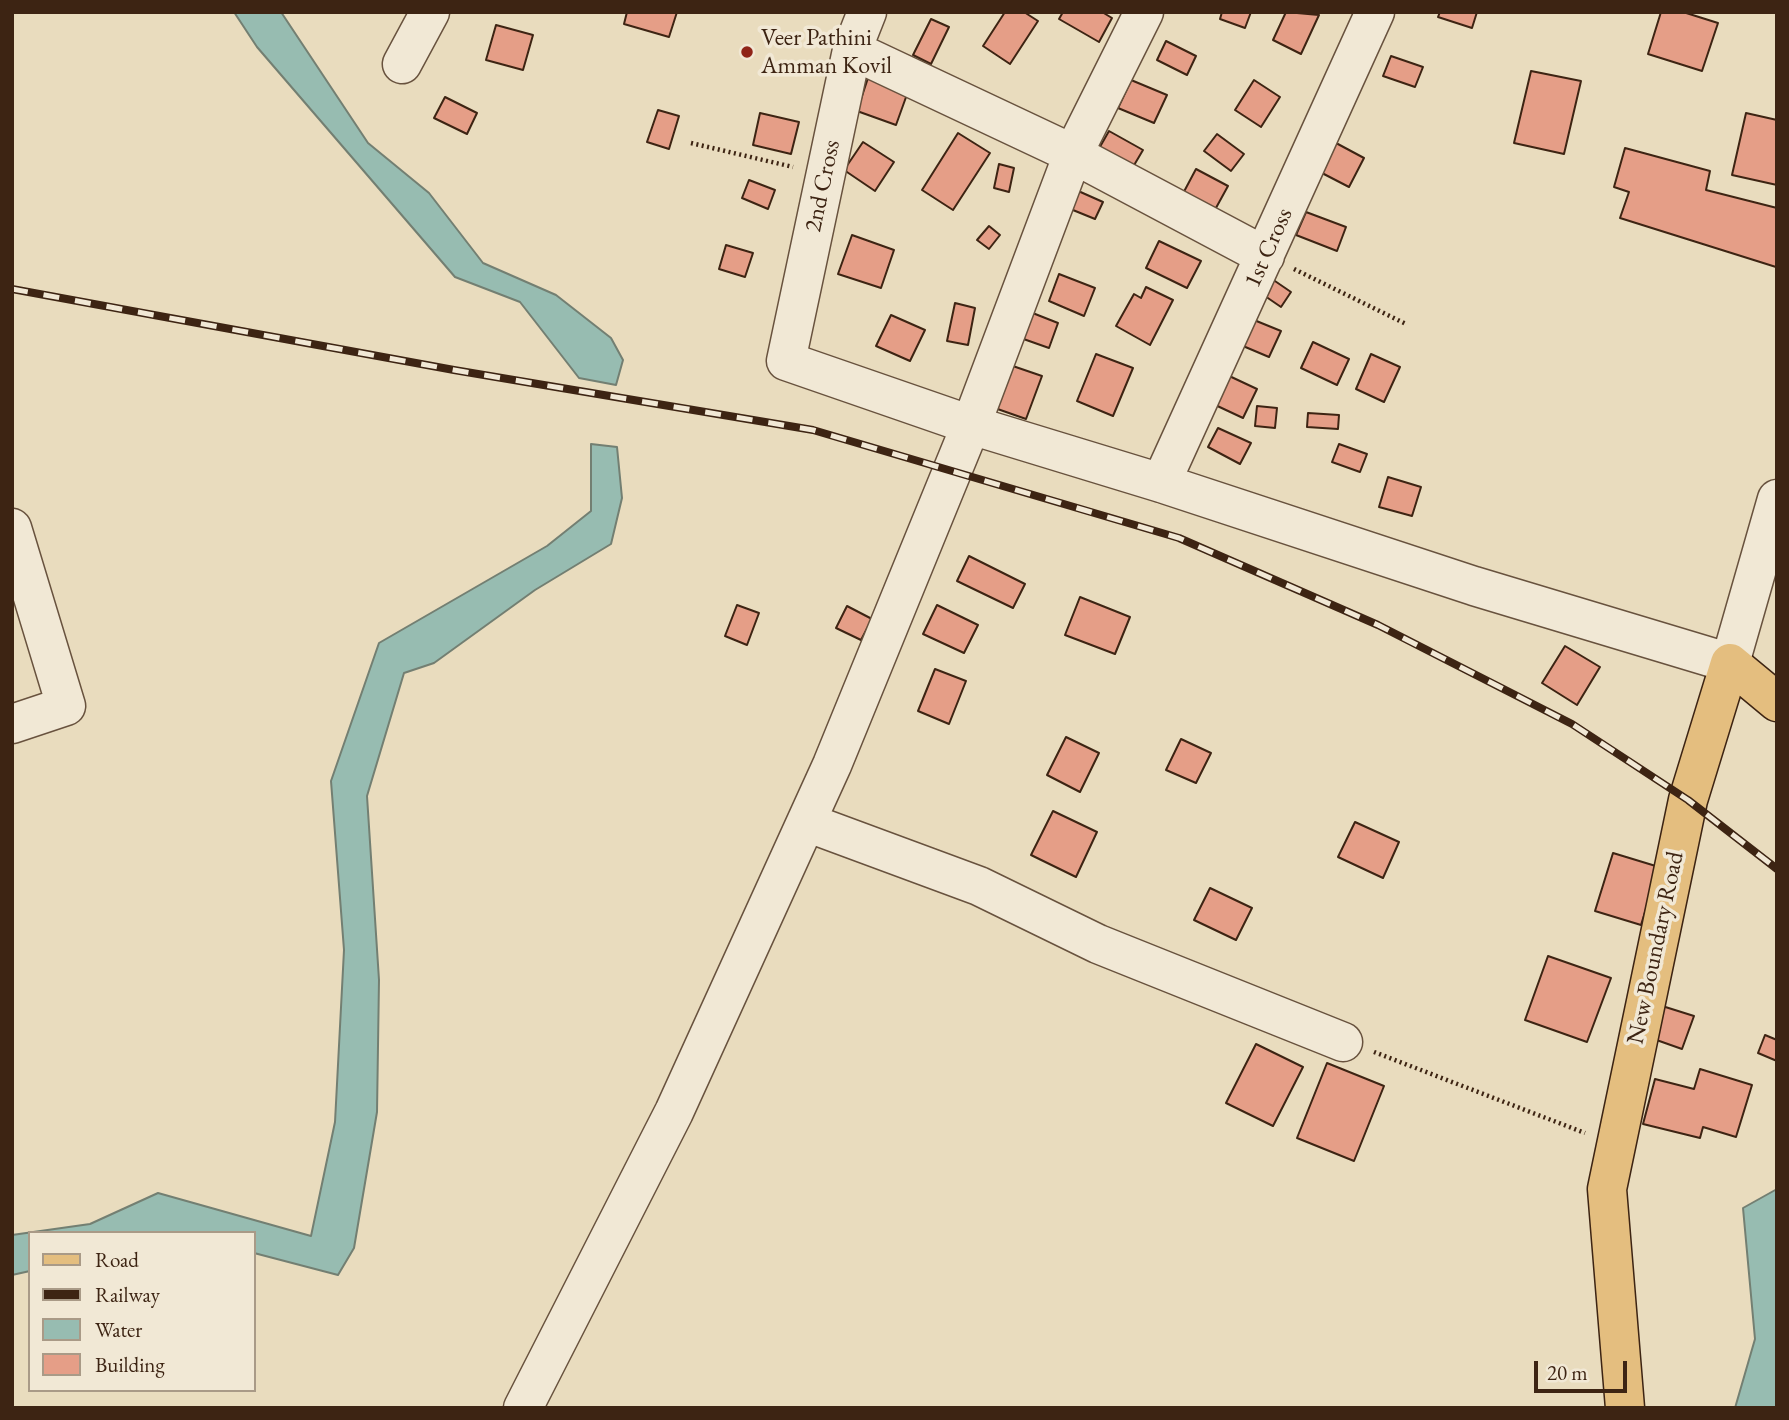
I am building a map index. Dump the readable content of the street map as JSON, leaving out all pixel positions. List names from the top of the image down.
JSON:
{
  "streets": {
    "main road": ["New Boundary Road"],
    "street": ["2nd Cross", "1st Cross"]
  },
  "places": ["Veer Pathini Amman Kovil"],
  "legend": [
    "Road",
    "Railway",
    "Water",
    "Building"
  ],
  "scale_bar": "20 m"
}
